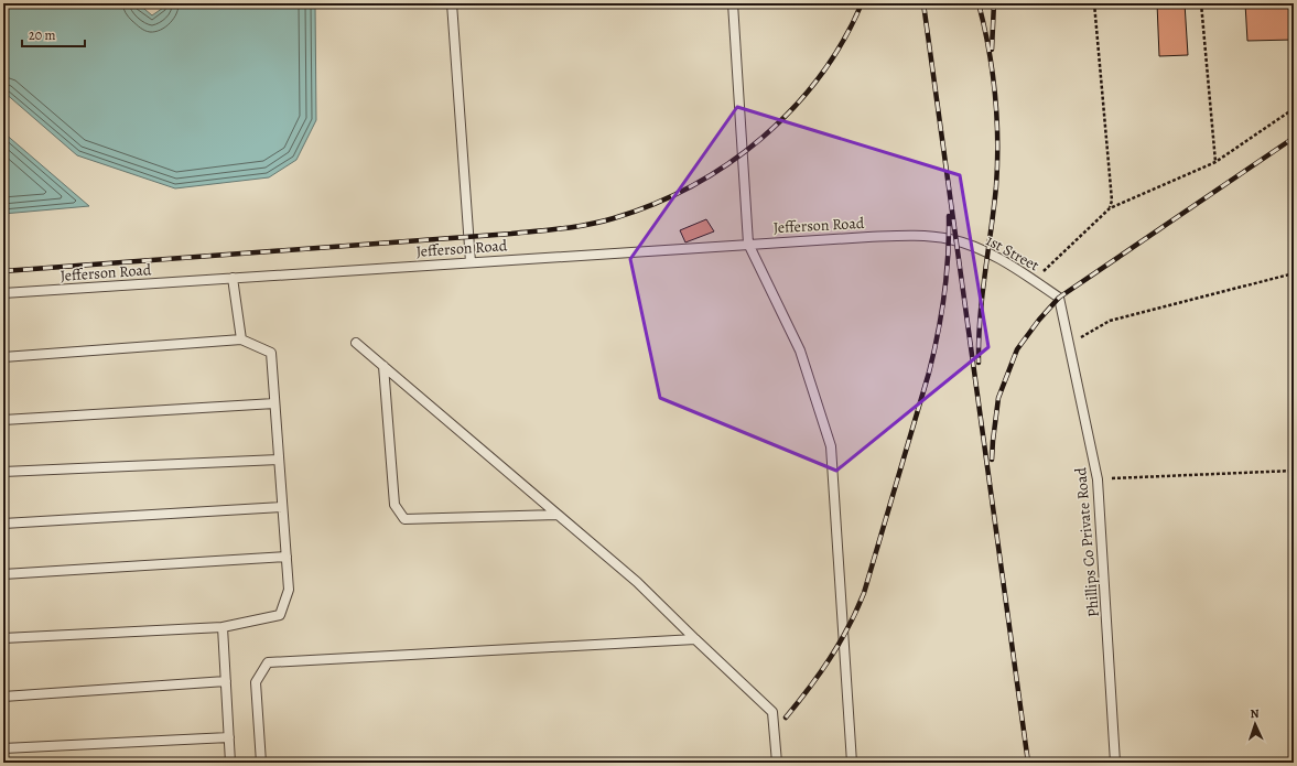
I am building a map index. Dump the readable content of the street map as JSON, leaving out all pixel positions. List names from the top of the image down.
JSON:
{
  "streets": {
    "lane": ["Jefferson Road", "1st Street", "Phillips Co Private Road"]
  },
  "crossings": [
    ["Jefferson Road", "1st Street"],
    ["1st Street", "Phillips Co Private Road"]
  ],
  "scale_bar": "20 m",
  "north": "top"
}
